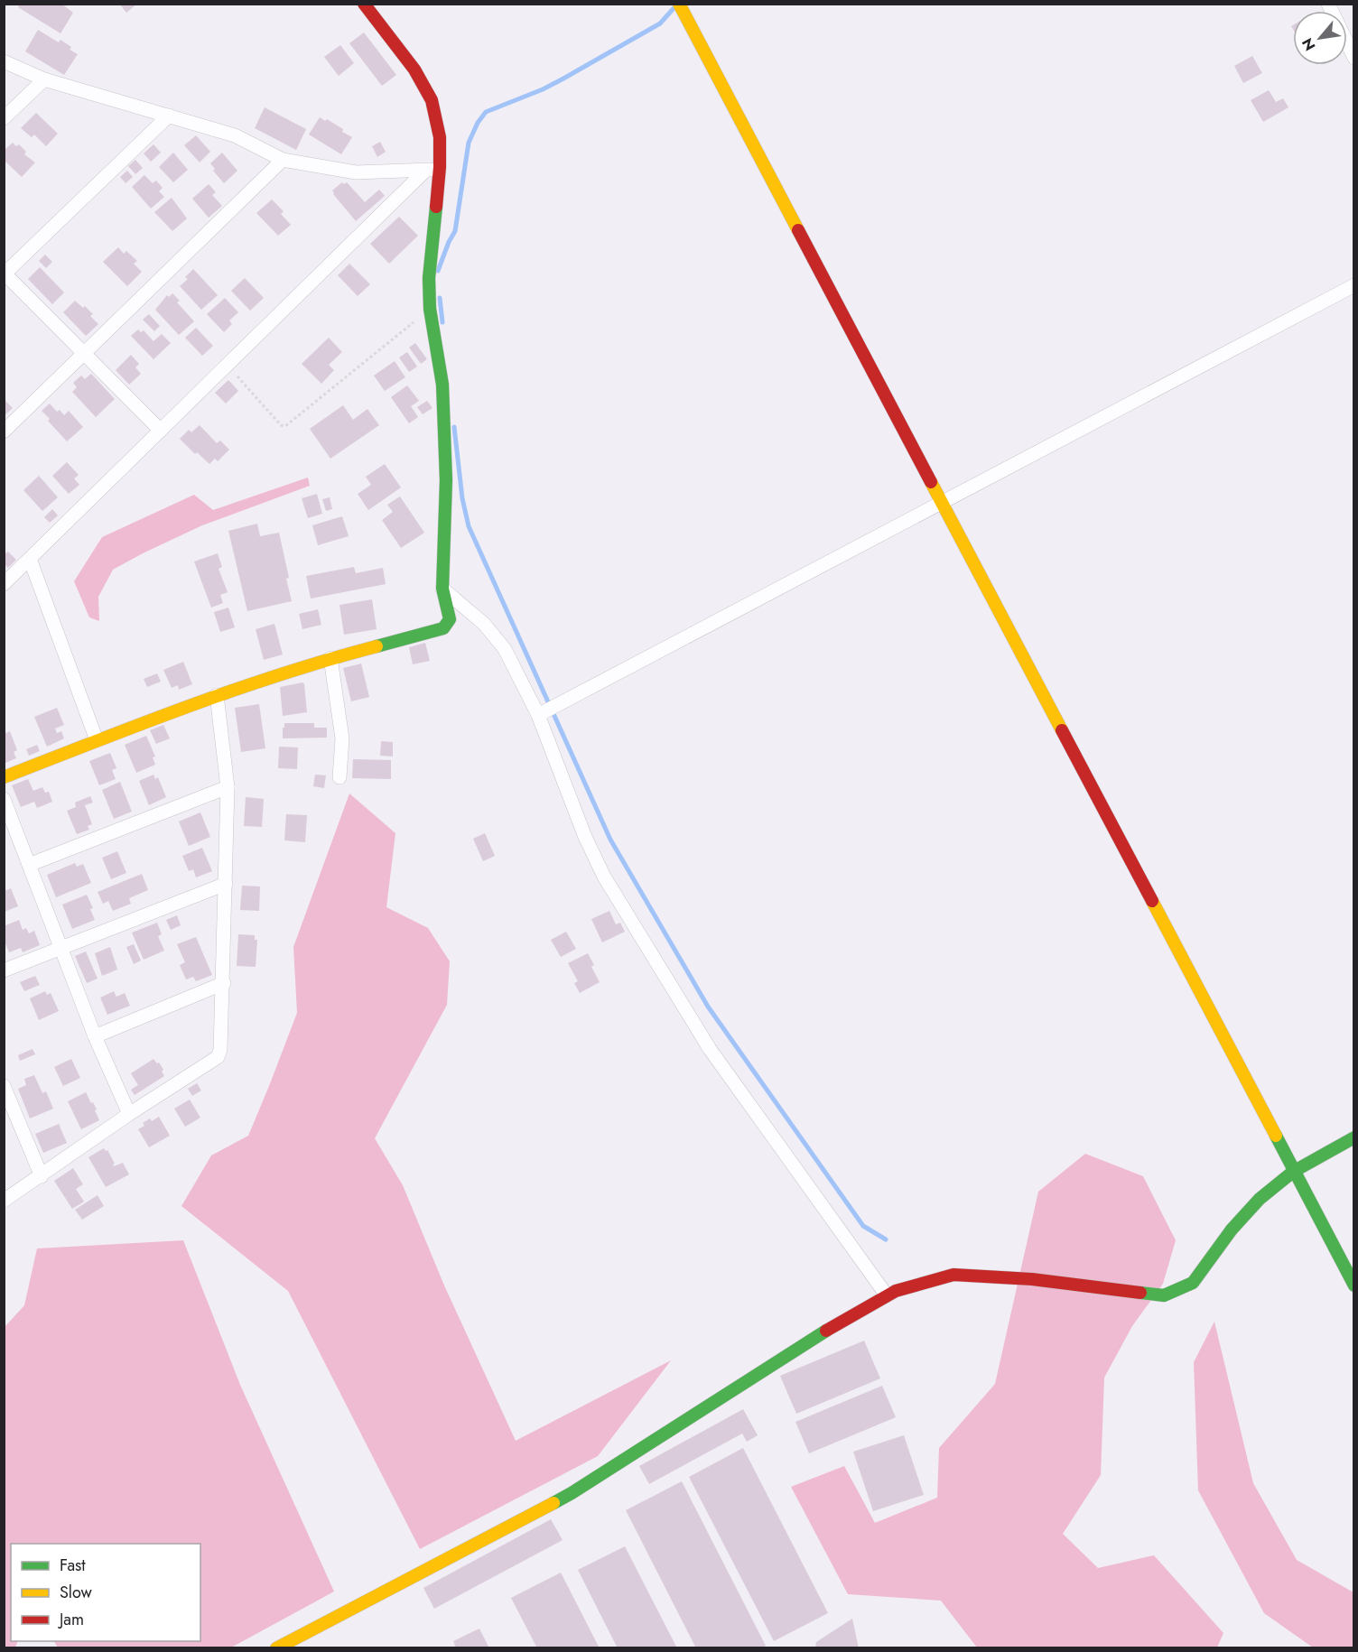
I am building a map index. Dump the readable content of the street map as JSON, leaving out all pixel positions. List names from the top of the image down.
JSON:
{
  "legend": ["Fast", "Slow", "Jam"],
  "north": "bottom left"
}
